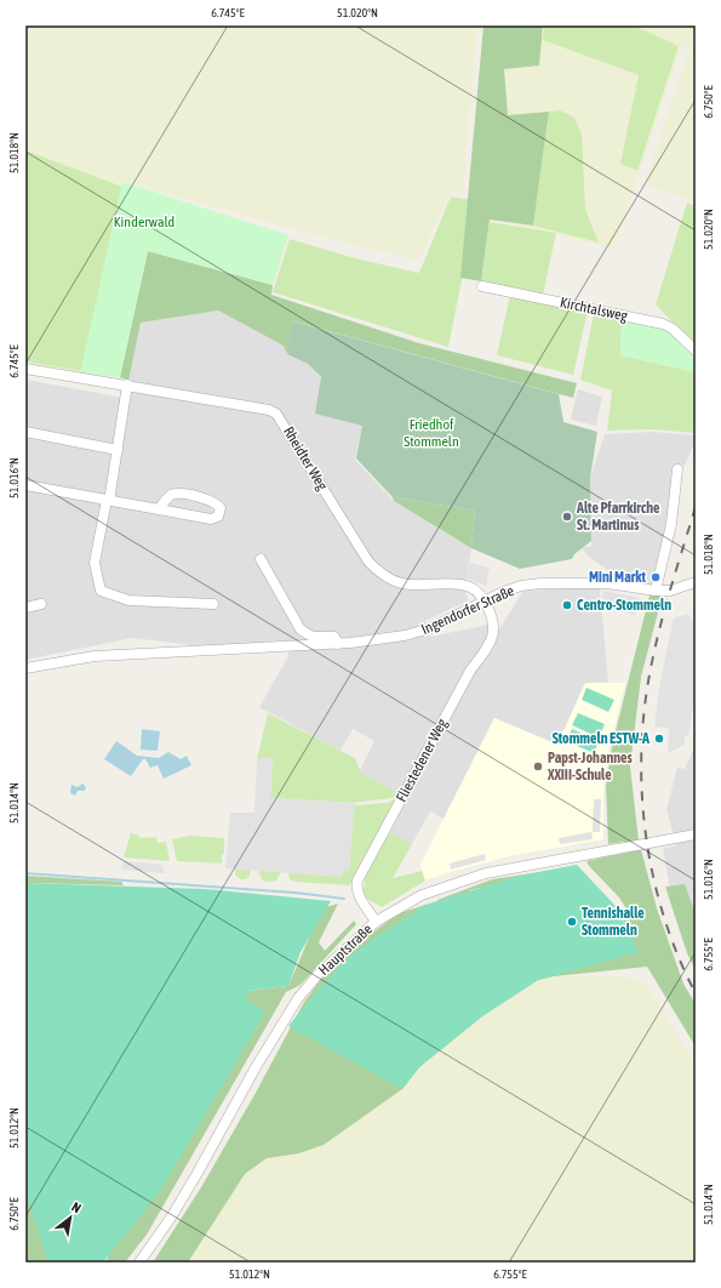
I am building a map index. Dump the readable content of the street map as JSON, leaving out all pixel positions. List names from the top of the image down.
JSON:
{
  "streets": {
    "street": [
      "Kirchtalsweg",
      "Rheidter Weg",
      "Ingendorfer Straße",
      "Fliestedener Weg",
      "Hauptstraße"
    ]
  },
  "crossings": [
    ["Rheidter Weg", "Ingendorfer Straße"],
    ["Rheidter Weg", "Fliestedener Weg"],
    ["Ingendorfer Straße", "Fliestedener Weg"],
    ["Fliestedener Weg", "Hauptstraße"]
  ],
  "parks": ["Kinderwald", "Friedhof Stommeln"],
  "places": [
    "Alte Pfarrkirche St. Martinus",
    "Mini Markt",
    "Centro-Stommeln",
    "Stommeln ESTW-A",
    "Papst-Johannes XXIII-Schule",
    "Tennishalle Stommeln"
  ],
  "north": "top right",
  "coordinates": [
    "6.745°E",
    "51.020°N",
    "6.750°E",
    "51.018°N",
    "51.016°N",
    "51.014°N",
    "6.755°E",
    "51.012°N"
  ]
}
